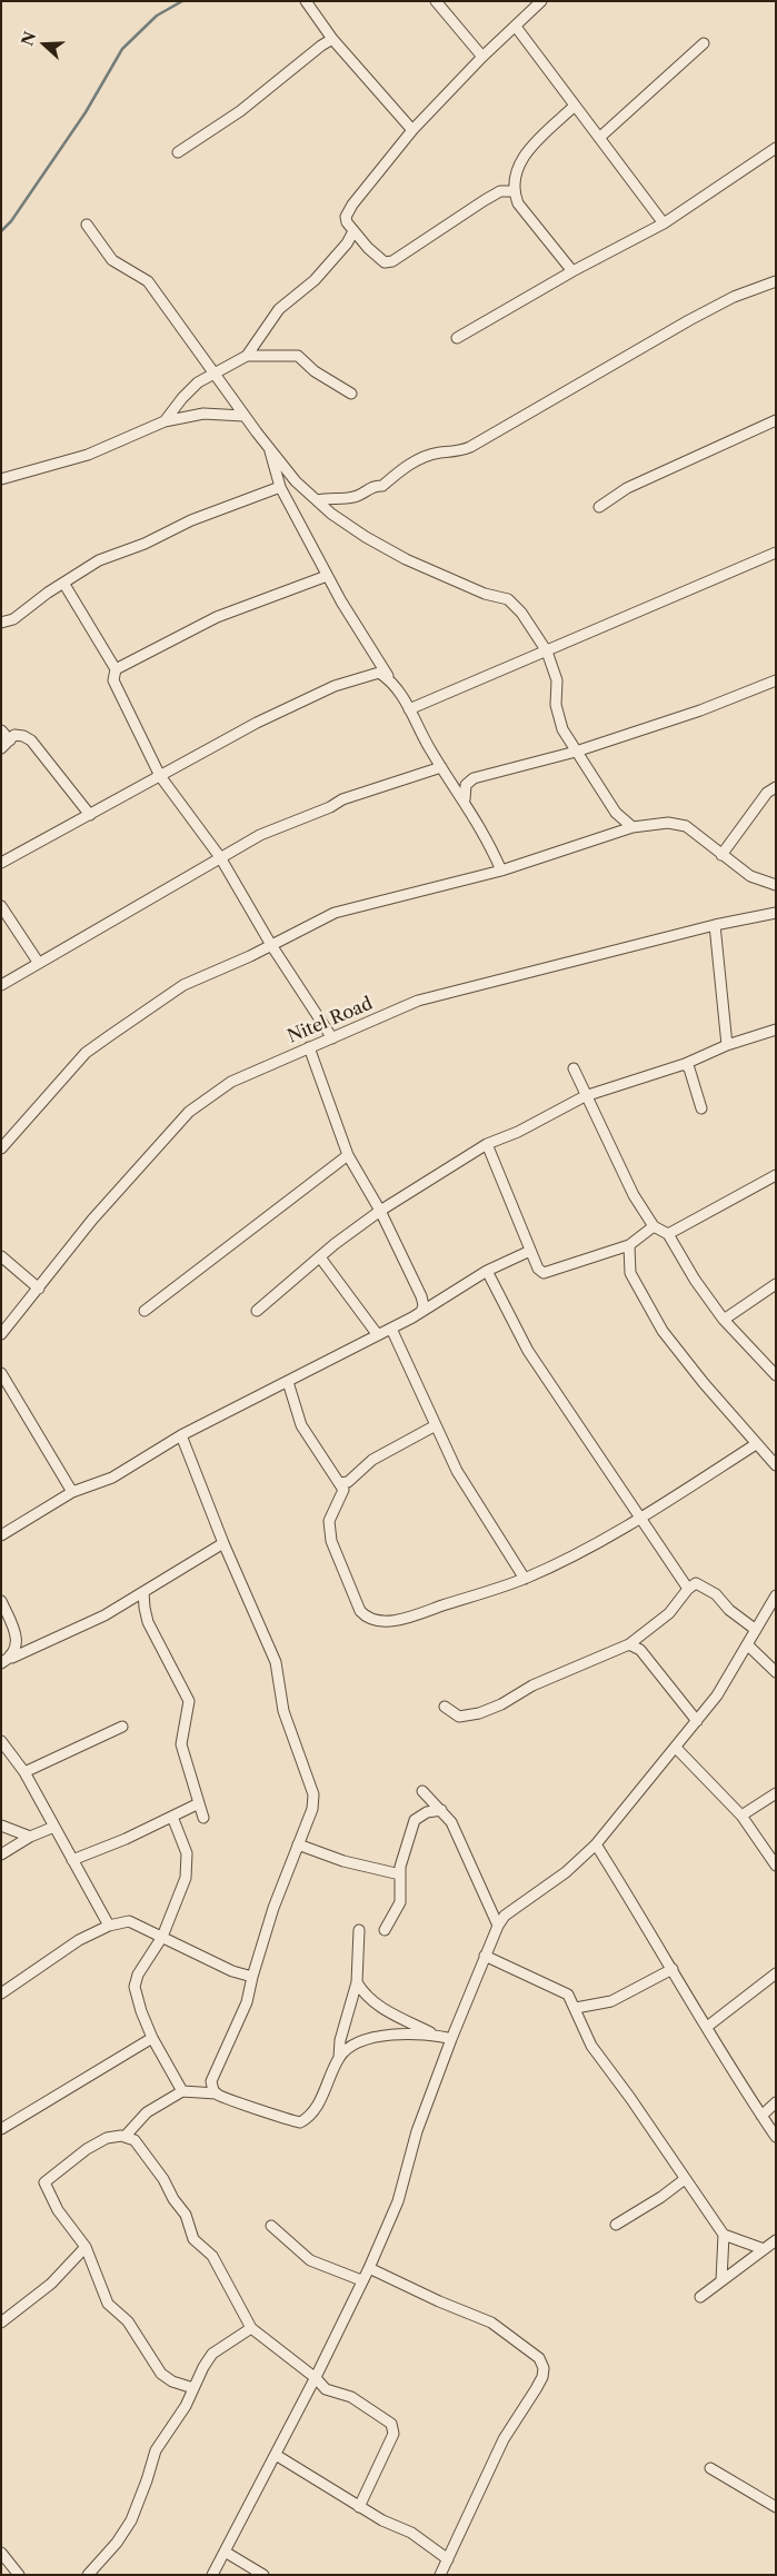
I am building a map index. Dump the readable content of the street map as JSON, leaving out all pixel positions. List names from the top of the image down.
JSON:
{
  "streets": {
    "street": ["Nitel Road"]
  },
  "north": "left"
}
